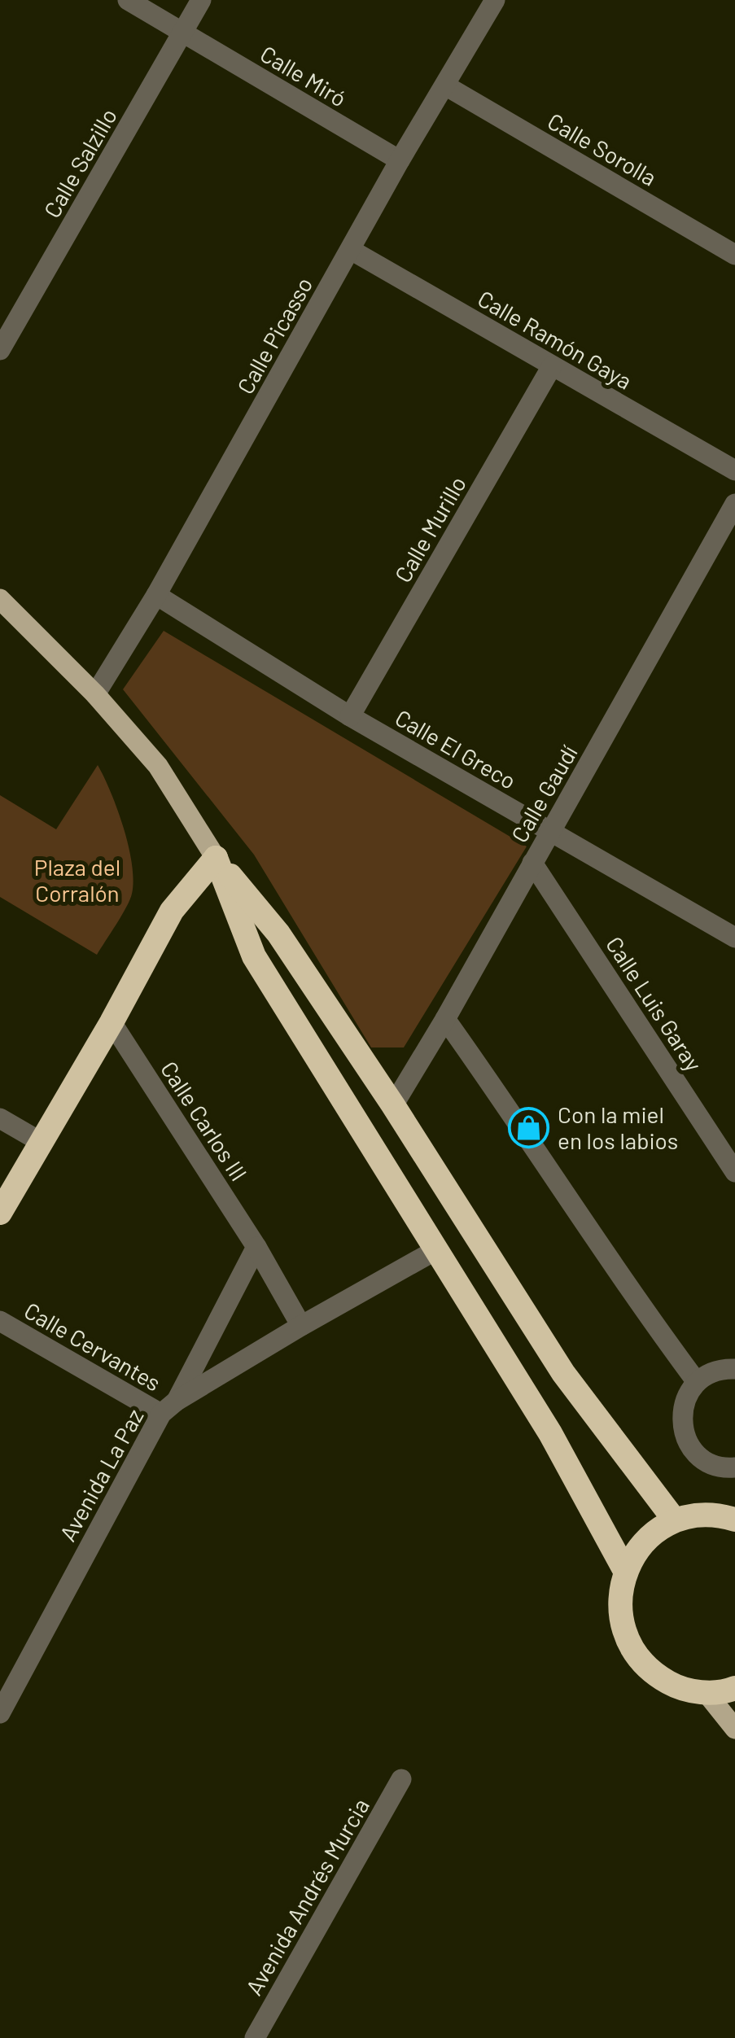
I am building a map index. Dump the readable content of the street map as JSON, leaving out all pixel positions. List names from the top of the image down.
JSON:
{
  "streets": {
    "street": [
      "Calle Miró",
      "Calle Sorolla",
      "Calle Salzillo",
      "Calle Picasso",
      "Calle Ramón Gaya",
      "Calle Murillo",
      "Calle El Greco",
      "Calle Gaudí",
      "Calle Luis Garay",
      "Calle Carlos III",
      "Calle Cervantes",
      "Avenida La Paz",
      "Avenida Andrés Murcia"
    ]
  },
  "crossings": [
    ["Calle Miró", "Calle Salzillo"],
    ["Calle Miró", "Calle Picasso"],
    ["Calle Sorolla", "Calle Picasso"],
    ["Calle Picasso", "Calle Ramón Gaya"],
    ["Calle Picasso", "Calle El Greco"],
    ["Calle Ramón Gaya", "Calle Murillo"],
    ["Calle Murillo", "Calle El Greco"],
    ["Calle El Greco", "Calle Gaudí"],
    ["Calle Gaudí", "Calle Luis Garay"],
    ["Calle Carlos III", "Avenida La Paz"],
    ["Calle Cervantes", "Avenida La Paz"]
  ],
  "parks": ["Plaza del Corralón"],
  "places": {
    "shop": ["Con la miel en los labios"]
  }
}
